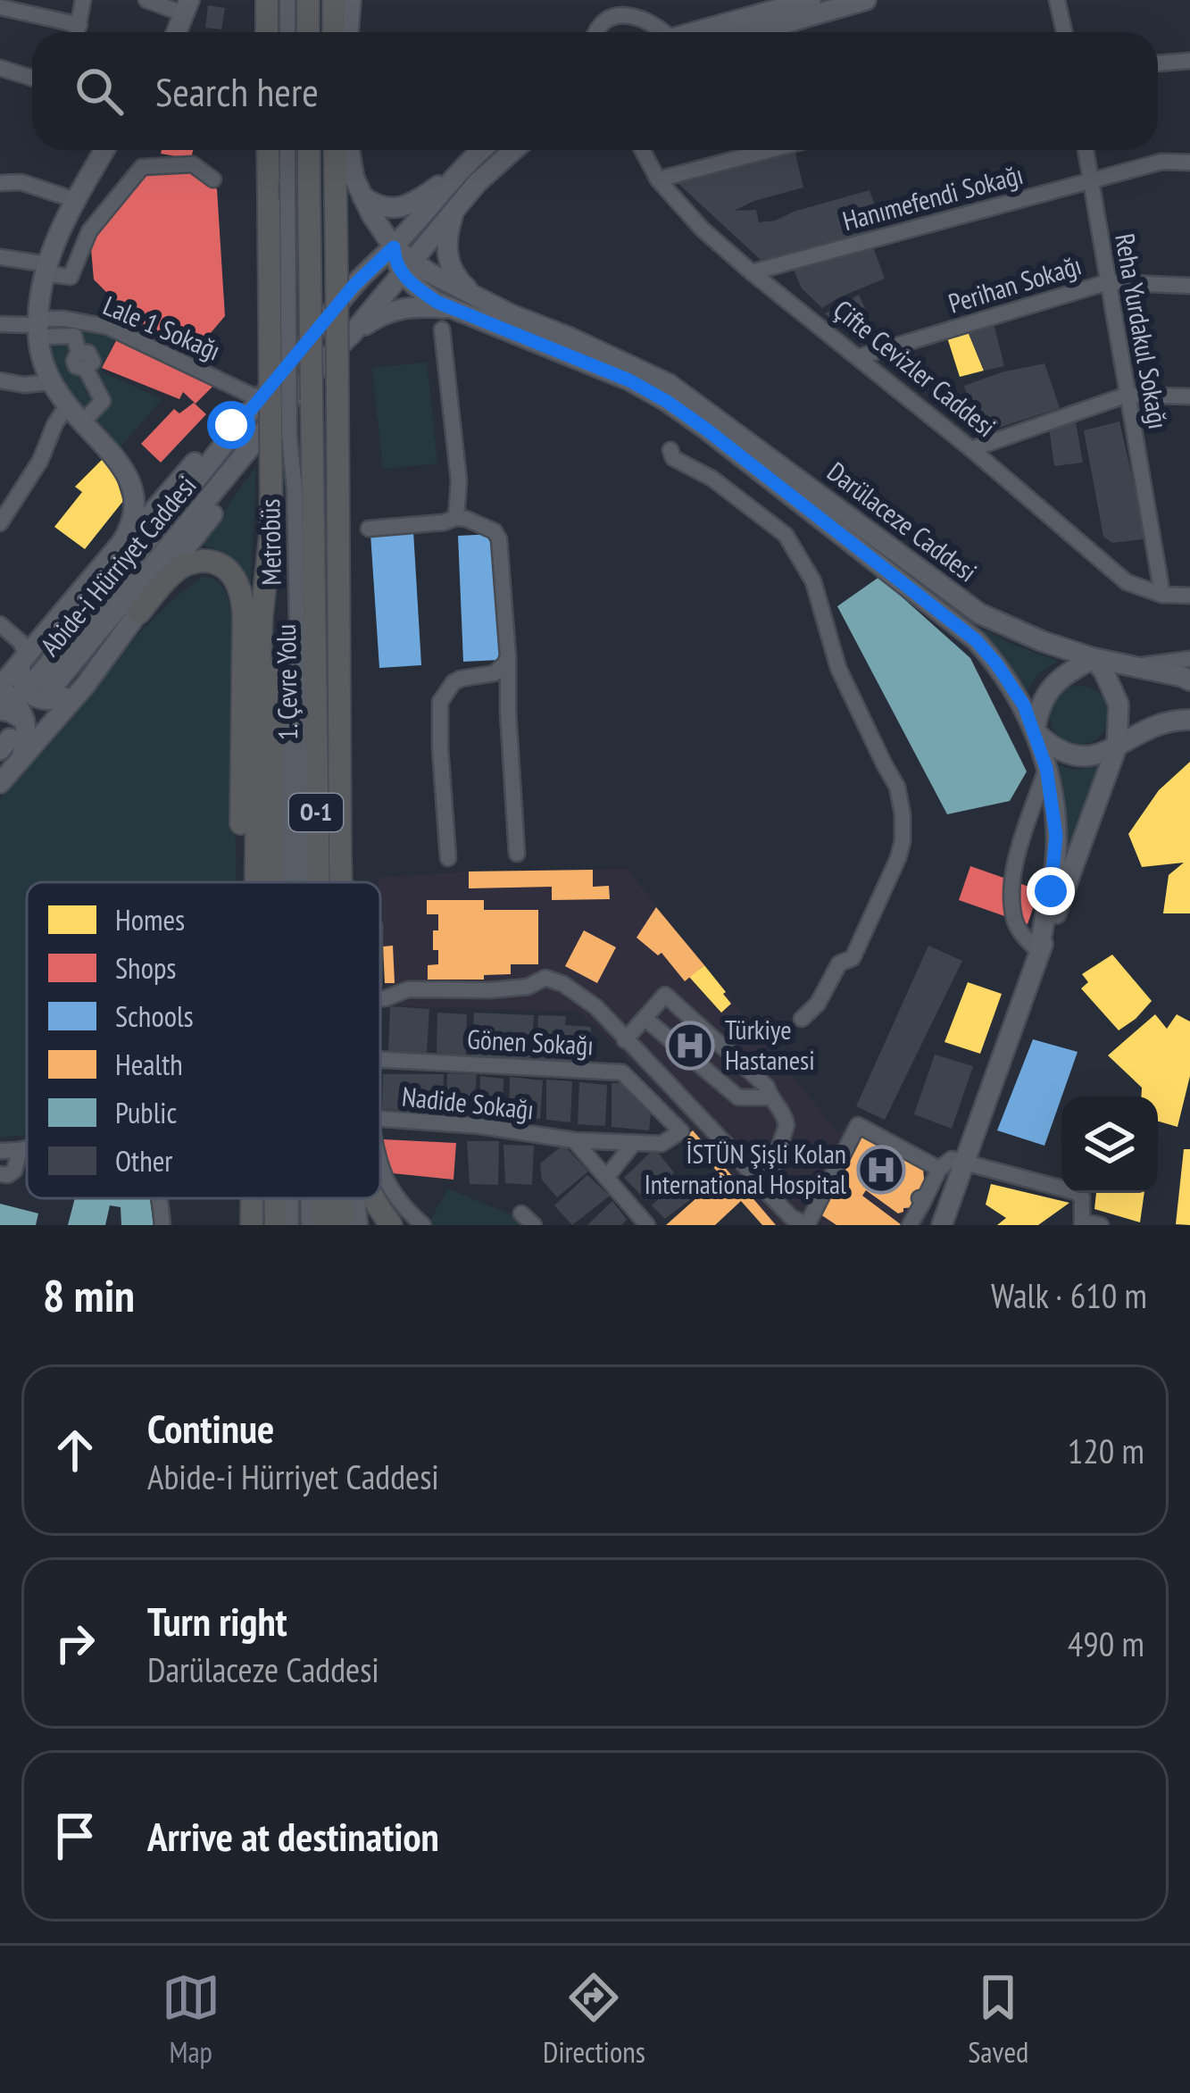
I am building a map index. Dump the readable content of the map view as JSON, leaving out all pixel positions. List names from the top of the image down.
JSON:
{
  "streets": {
    "highway": ["1. Çevre Yolu", "O-1"],
    "main road": ["Darülaceze Caddesi", "Abide-i Hürriyet Caddesi"],
    "street": [
      "Hanımefendi Sokağı",
      "Perihan Sokağı",
      "Lale 1 Sokağı",
      "Reha Yurdakul Sokağı",
      "Çifte Cevizler Caddesi",
      "Metrobüs",
      "Gönen Sokağı",
      "Nadide Sokağı"
    ]
  },
  "crossings": [
    ["Hanımefendi Sokağı", "Reha Yurdakul Sokağı"],
    ["Hanımefendi Sokağı", "Çifte Cevizler Caddesi"],
    ["Perihan Sokağı", "Reha Yurdakul Sokağı"],
    ["Perihan Sokağı", "Çifte Cevizler Caddesi"],
    ["Lale 1 Sokağı", "Abide-i Hürriyet Caddesi"],
    ["Reha Yurdakul Sokağı", "Çifte Cevizler Caddesi"],
    ["Darülaceze Caddesi", "Abide-i Hürriyet Caddesi"],
    ["Metrobüs", "1. Çevre Yolu"],
    ["Gönen Sokağı", "Nadide Sokağı"]
  ],
  "places": {
    "hospital": ["Türkiye Hastanesi", "İSTÜN Şişli Kolan International Hospital"]
  },
  "legend": [
    "Homes",
    "Shops",
    "Schools",
    "Health",
    "Public",
    "Other"
  ],
  "page": {
    "search": "Search here",
    "heading": ["8 min", "Walk · 610 m"],
    "list": [
      ["Continue", "Abide-i Hürriyet Caddesi", "120 m"],
      ["Turn right", "Darülaceze Caddesi", "490 m"],
      "Arrive at destination"
    ],
    "nav": ["Map", "Directions", "Saved"]
  }
}
